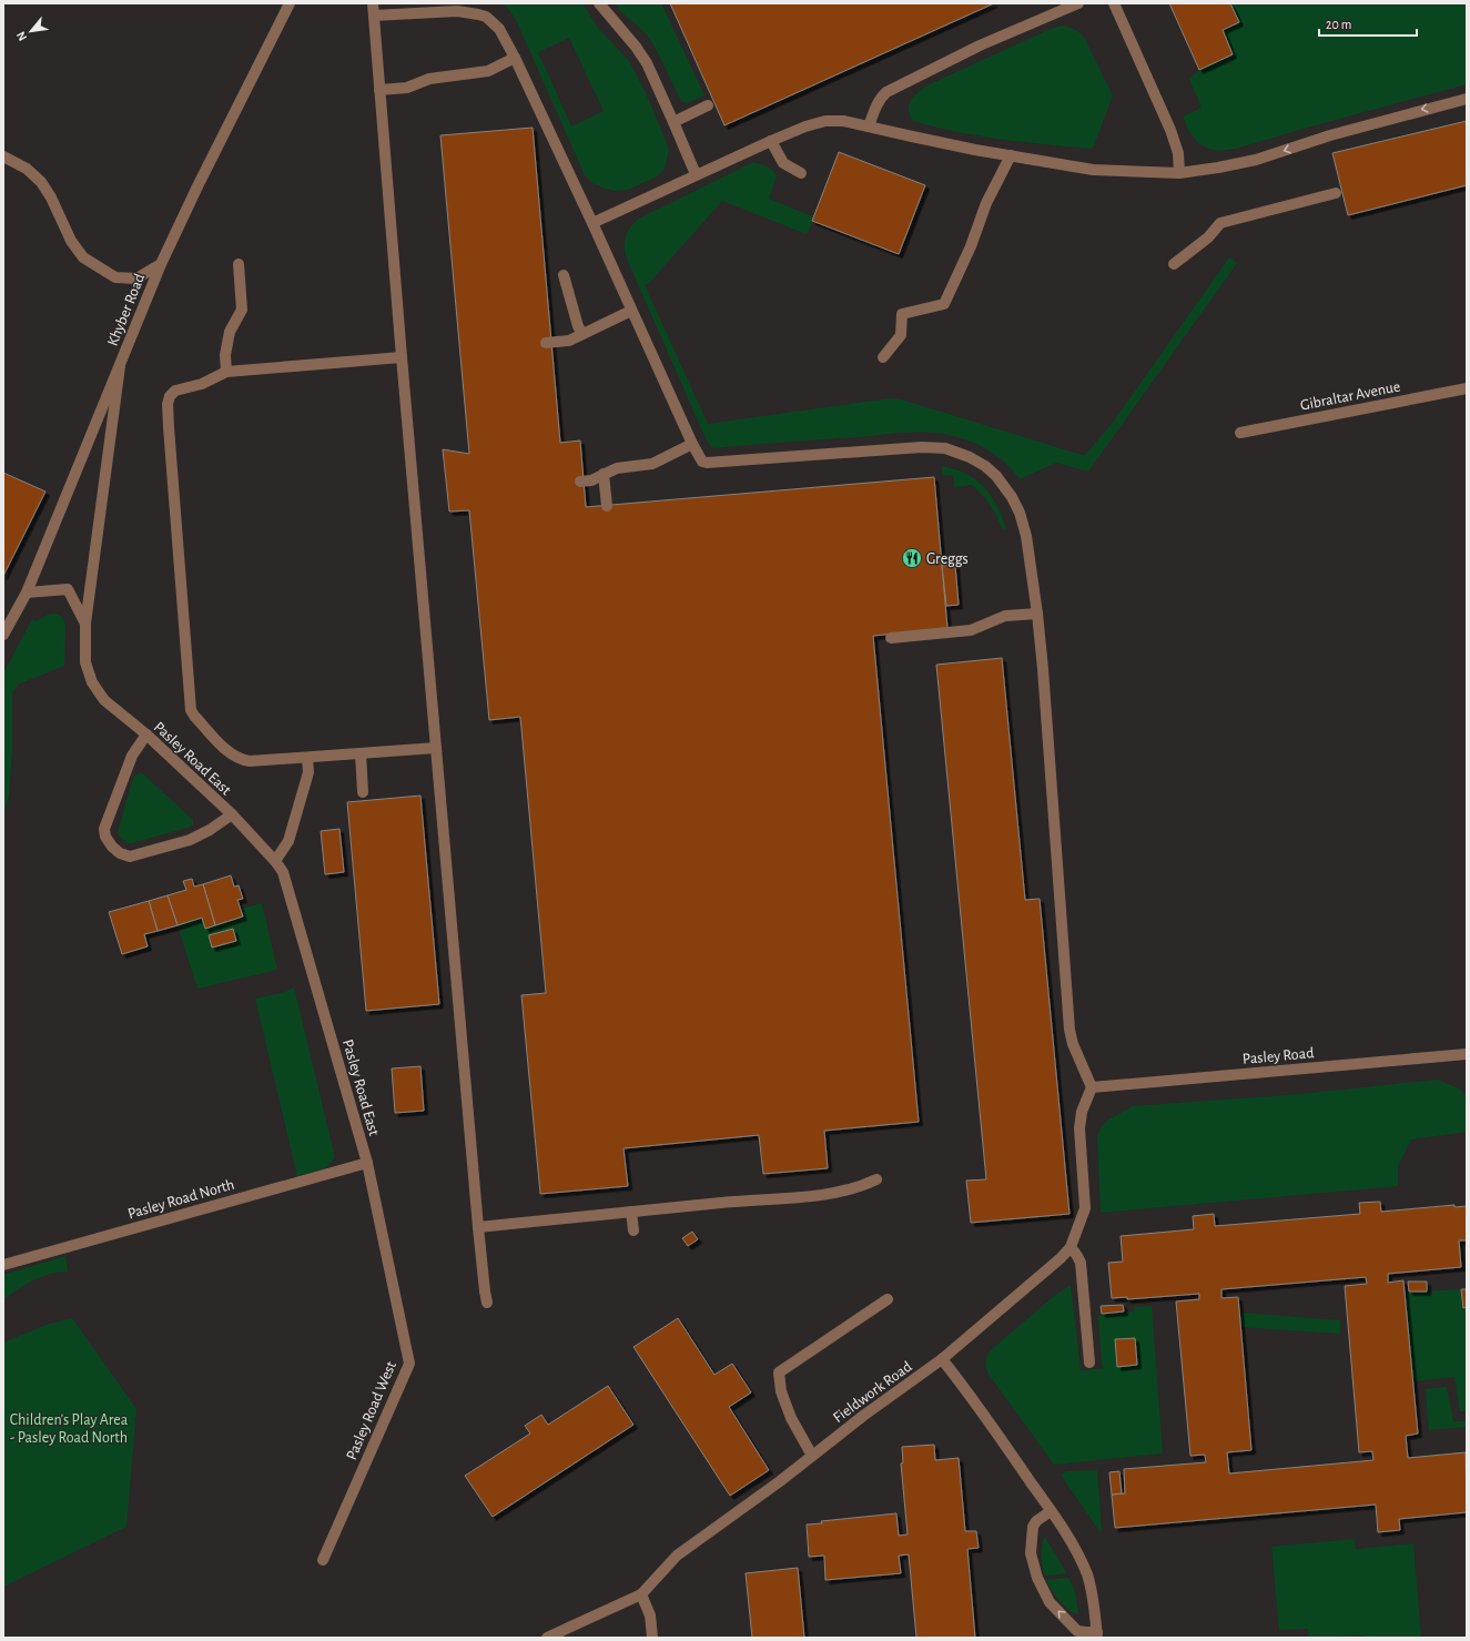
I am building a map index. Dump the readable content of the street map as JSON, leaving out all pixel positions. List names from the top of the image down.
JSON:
{
  "streets": {
    "lane": [
      "Khyber Road",
      "Gibraltar Avenue",
      "Pasley Road East",
      "Pasley Road",
      "Pasley Road North",
      "Fieldwork Road",
      "Pasley Road West"
    ]
  },
  "crossings": [
    ["Khyber Road", "Pasley Road East"],
    ["Pasley Road East", "Pasley Road North"],
    ["Pasley Road East", "Pasley Road West"],
    ["Pasley Road", "Fieldwork Road"],
    ["Pasley Road North", "Pasley Road West"]
  ],
  "parks": ["Children's Play Area - Pasley Road North"],
  "places": {
    "restaurant": ["Greggs"]
  },
  "scale_bar": "20 m",
  "north": "bottom left"
}
